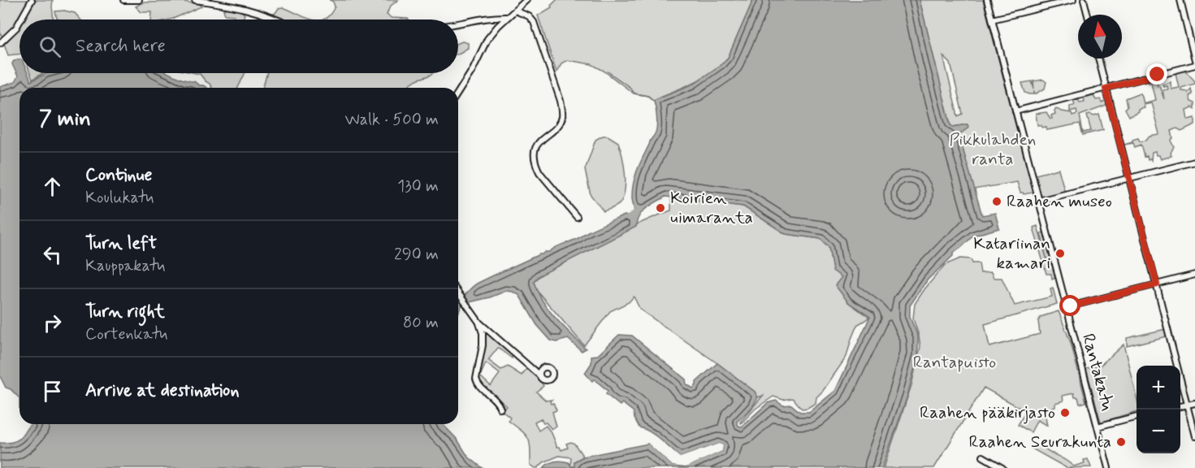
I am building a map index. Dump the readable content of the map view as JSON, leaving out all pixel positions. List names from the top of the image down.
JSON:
{
  "streets": {
    "street": ["Rantakatu"]
  },
  "parks": ["Pikkulahden ranta", "Rantapuisto"],
  "places": [
    "Raahen museo",
    "Koirien uimaranta",
    "Katariinan kamari",
    "Raahen pääkirjasto",
    "Raahen Seurakunta"
  ],
  "north": "top",
  "page": {
    "search": "Search here",
    "heading": ["7 min", "Walk · 500 m"],
    "list": [
      ["Continue", "Koulukatu", "130 m"],
      ["Turn left", "Kauppakatu", "290 m"],
      ["Turn right", "Cortenkatu", "80 m"],
      "Arrive at destination"
    ],
    "map_buttons": ["+", "−"]
  }
}
